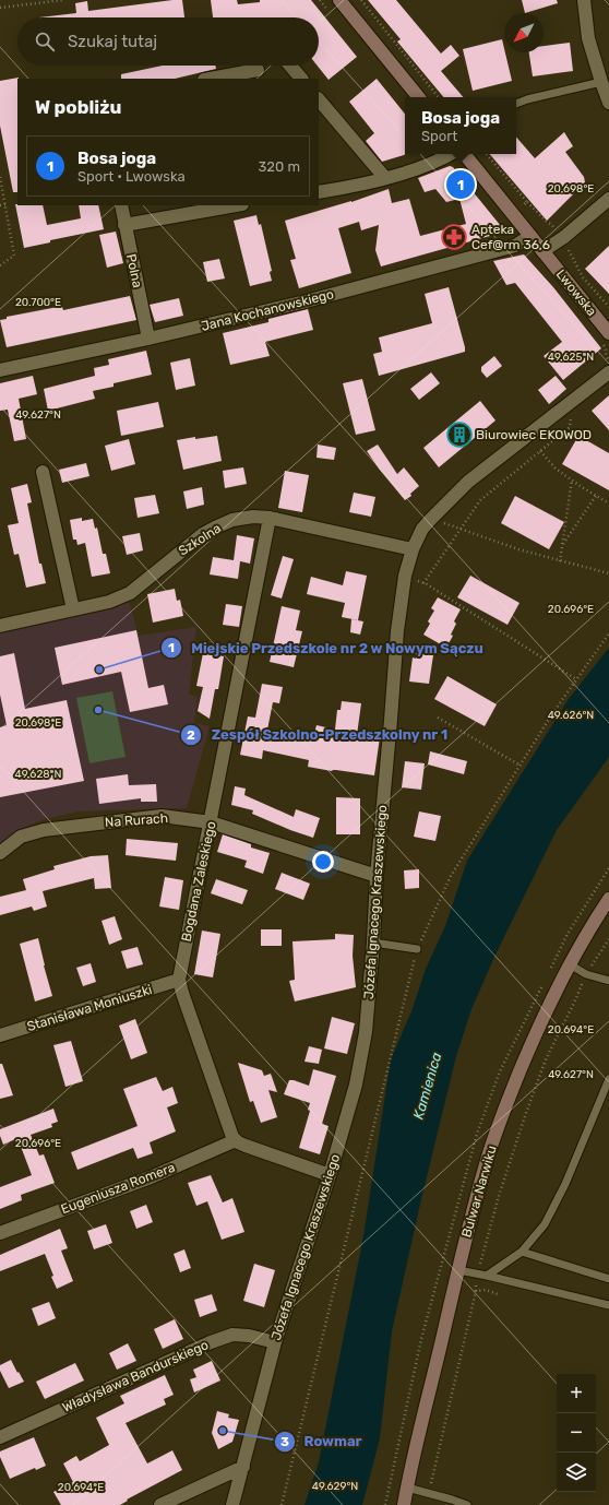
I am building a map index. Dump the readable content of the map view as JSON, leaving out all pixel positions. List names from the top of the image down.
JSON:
{
  "streets": {
    "main road": ["Lwowska", "Bulwar Narwiku"],
    "street": [
      "Polna",
      "Jana Kochanowskiego",
      "Szkolna",
      "Na Rurach",
      "Bogdana Zaleskiego",
      "Józefa Ignacego Kraszewskiego",
      "Stanisława Moniuszki",
      "Eugeniusza Romera",
      "Władysława Bandurskiego"
    ]
  },
  "crossings": [
    ["Polna", "Jana Kochanowskiego"],
    ["Lwowska", "Jana Kochanowskiego"],
    ["Szkolna", "Bogdana Zaleskiego"],
    ["Szkolna", "Józefa Ignacego Kraszewskiego"],
    ["Na Rurach", "Bogdana Zaleskiego"],
    ["Na Rurach", "Józefa Ignacego Kraszewskiego"],
    ["Bogdana Zaleskiego", "Stanisława Moniuszki"],
    ["Bogdana Zaleskiego", "Eugeniusza Romera"],
    ["Józefa Ignacego Kraszewskiego", "Władysława Bandurskiego"]
  ],
  "water": ["Kamienica"],
  "places": {
    "pharmacy": ["Apteka Cef@rm 36,6"],
    "building": ["Biurowiec EKOWOD"],
    "other": ["Miejskie Przedszkole nr 2 w Nowym Sączu", "Zespół Szkolno-Przedszkolny nr 1", "Rowmar"]
  },
  "north": "bottom left",
  "page": {
    "search": "Szukaj tutaj",
    "heading": "W pobliżu",
    "popup": ["Bosa joga", "Sport"],
    "list": [
      {
        "mark": "1",
        "name": "Bosa joga",
        "note": "Sport · Lwowska",
        "value": "320 m"
      }
    ],
    "pins": "1",
    "map_buttons": ["+", "−"]
  },
  "coordinates": [
    "20.698°E",
    "20.700°E",
    "49.625°N",
    "49.627°N",
    "20.696°E",
    "49.626°N",
    "49.628°N",
    "20.694°E",
    "49.629°N"
  ]
}
